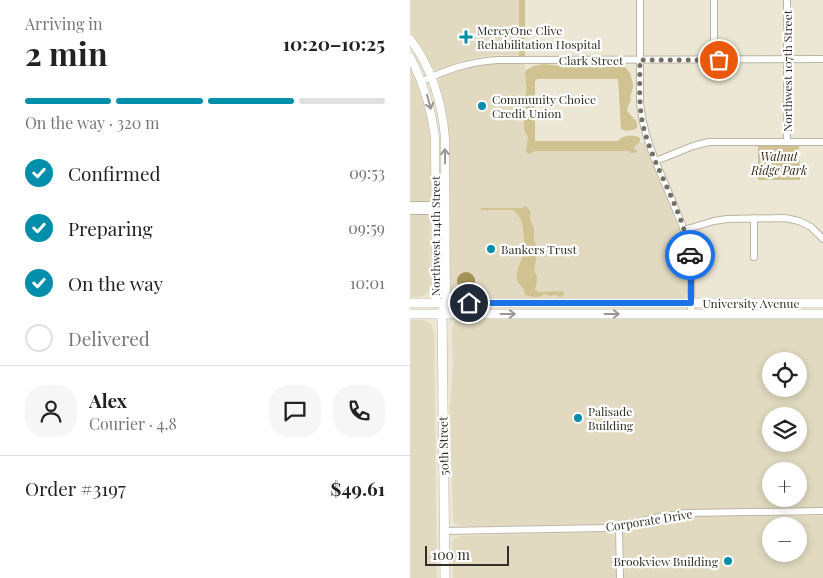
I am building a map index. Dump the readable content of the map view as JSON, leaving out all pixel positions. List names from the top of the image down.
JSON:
{
  "streets": {
    "main road": ["Northwest 114th Street", "University Avenue", "50th Street"],
    "street": ["Clark Street", "Northwest 107th Street", "Corporate Drive"]
  },
  "crossings": [
    ["Clark Street", "Northwest 107th Street"],
    ["Clark Street", "Northwest 114th Street"],
    ["Northwest 114th Street", "University Avenue"],
    ["Northwest 114th Street", "50th Street"],
    ["University Avenue", "50th Street"],
    ["50th Street", "Corporate Drive"]
  ],
  "parks": ["Walnut Ridge Park"],
  "places": {
    "health": ["MercyOne Clive Rehabilitation Hospital"],
    "other": [
      "Community Choice Credit Union",
      "Bankers Trust",
      "Palisade Building",
      "Brookview Building"
    ]
  },
  "scale_bar": "100 m",
  "page": {
    "heading": ["2 min", "Arriving in", "10:20–10:25"],
    "panel": [
      "Alex",
      "Courier · 4.8",
      "Order #3197",
      "$49.61"
    ],
    "bar": "On the way · 320 m",
    "list": [
      ["Confirmed", "09:53"],
      ["Preparing", "09:59"],
      ["On the way", "10:01"],
      "Delivered"
    ],
    "map_buttons": ["+", "−"],
    "scale": "100 m"
  }
}
